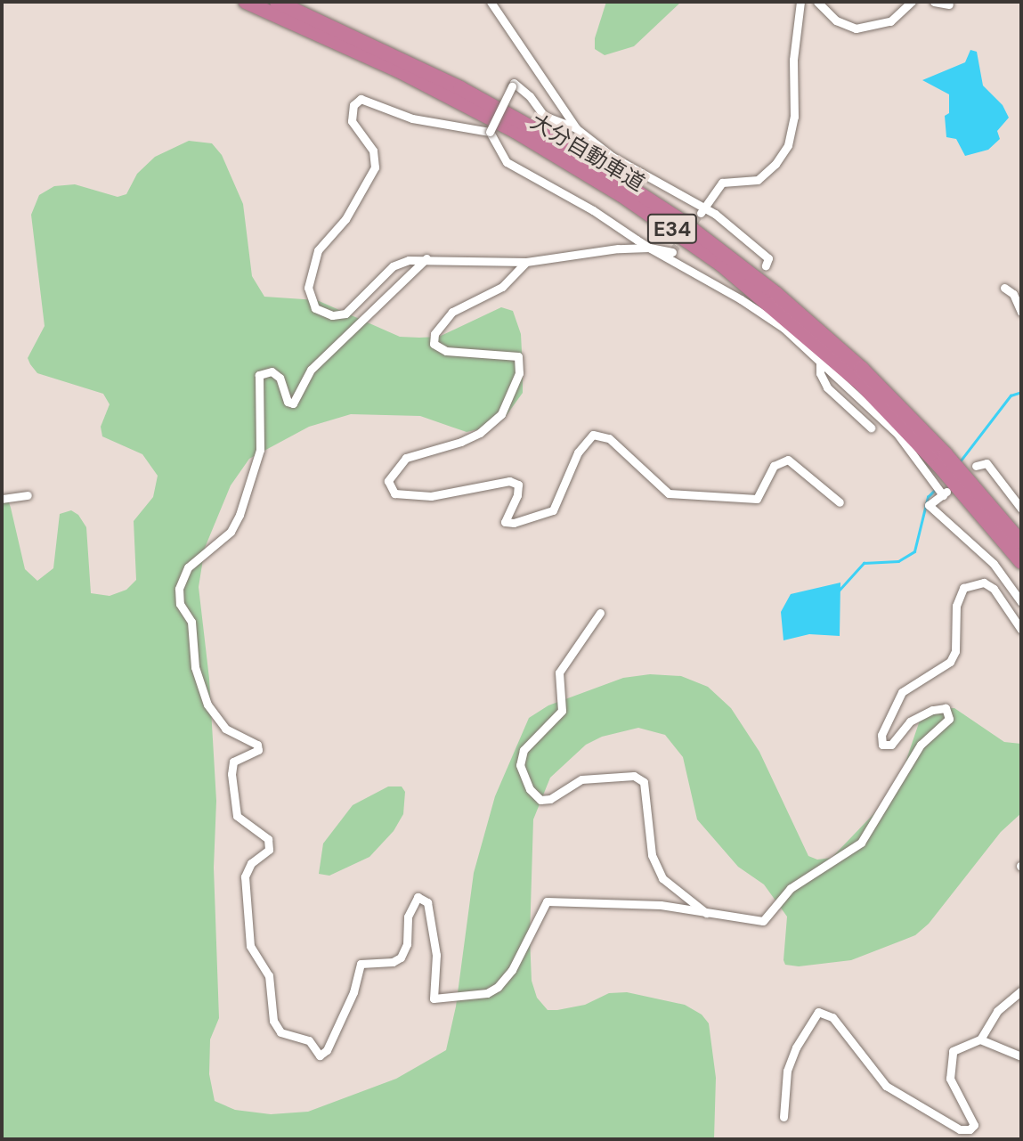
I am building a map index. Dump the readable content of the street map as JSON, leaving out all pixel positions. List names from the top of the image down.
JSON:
{
  "streets": {
    "highway": ["大分自動車道", "E34"]
  }
}
